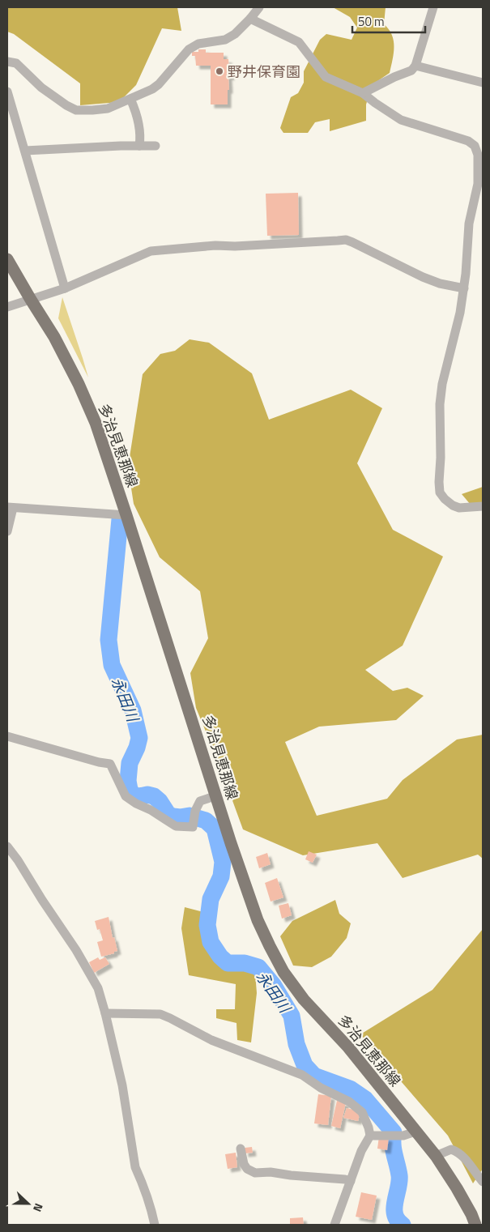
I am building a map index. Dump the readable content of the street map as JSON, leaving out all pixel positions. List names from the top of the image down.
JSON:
{
  "streets": {
    "main road": ["多治見恵那線"]
  },
  "water": ["永田川"],
  "places": ["野井保育園"],
  "scale_bar": "50 m",
  "north": "right"
}
